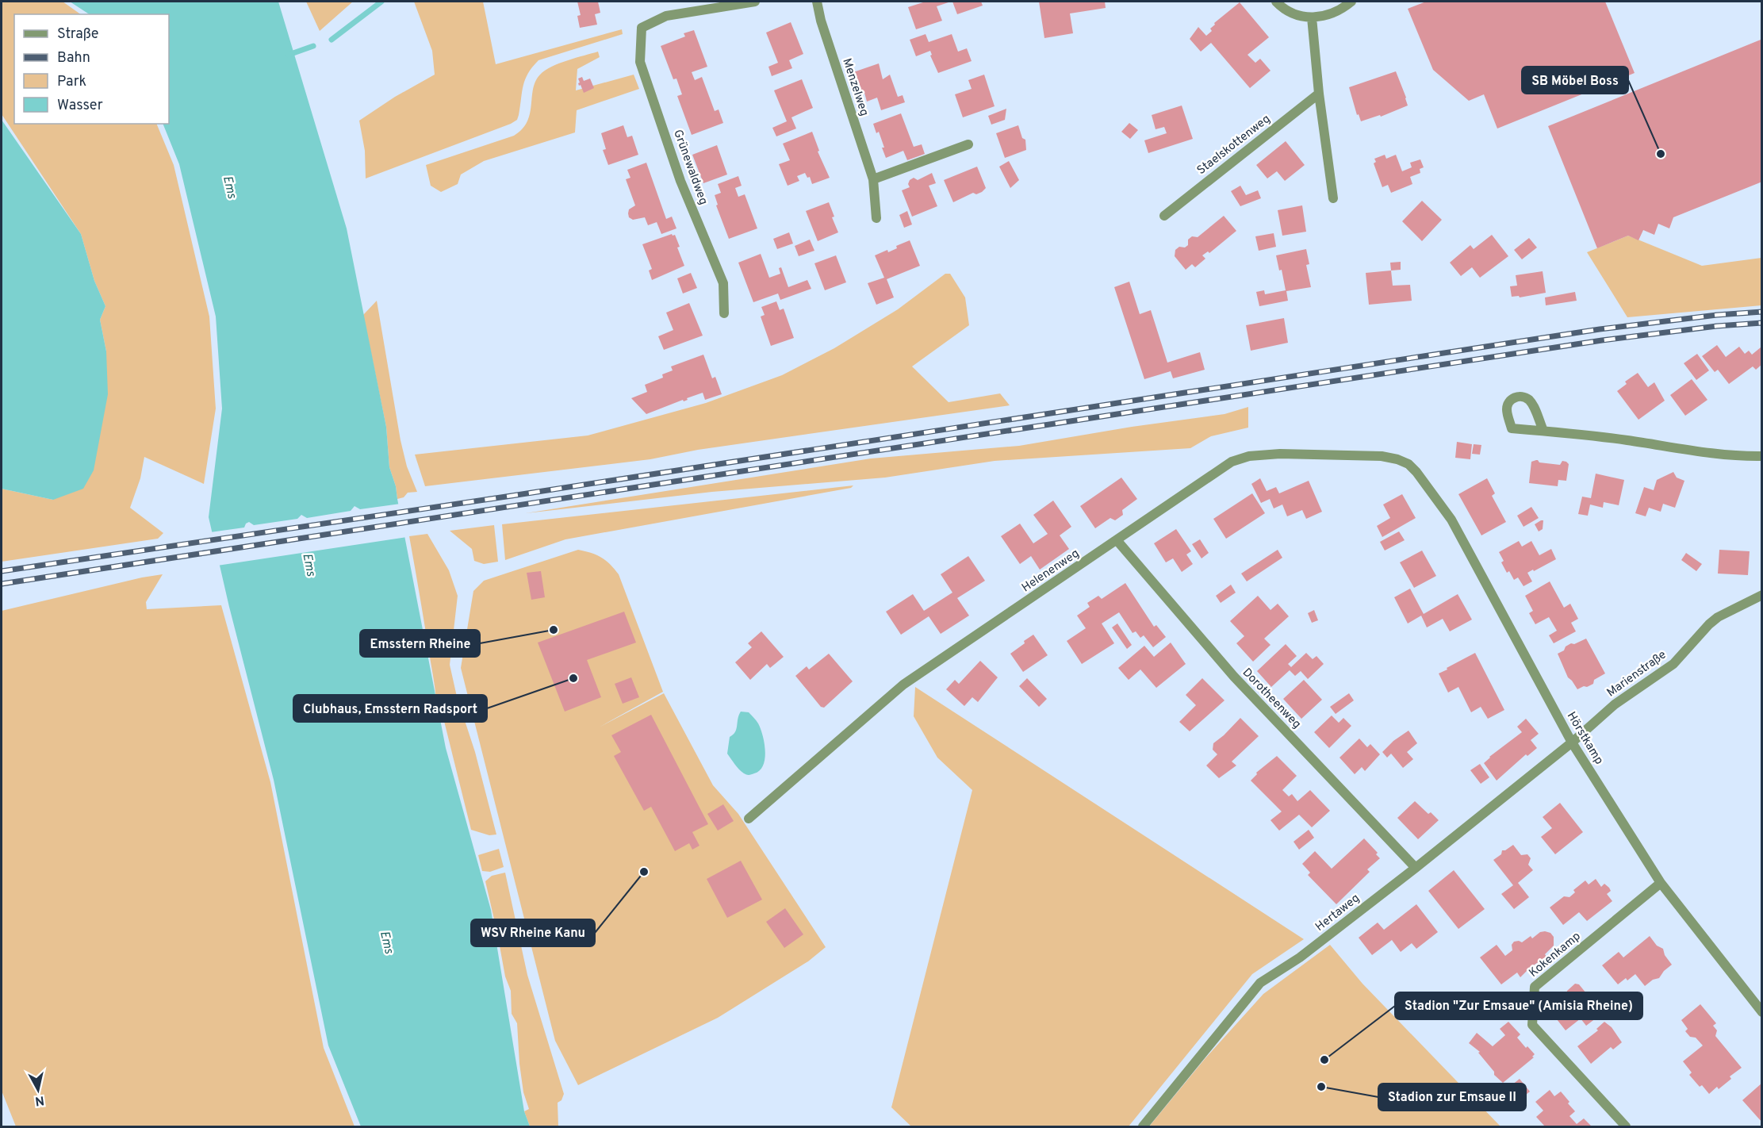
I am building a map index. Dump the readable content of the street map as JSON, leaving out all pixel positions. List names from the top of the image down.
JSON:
{
  "streets": {
    "street": [
      "Menzelweg",
      "Staelskottenweg",
      "Grünewaldweg",
      "Helenenweg",
      "Marienstraße",
      "Dorotheenweg",
      "Hörstkamp",
      "Hertaweg",
      "Kokenkamp"
    ]
  },
  "crossings": [
    ["Helenenweg", "Dorotheenweg"],
    ["Helenenweg", "Hörstkamp"],
    ["Marienstraße", "Hörstkamp"],
    ["Marienstraße", "Hertaweg"],
    ["Dorotheenweg", "Hertaweg"],
    ["Hörstkamp", "Hertaweg"],
    ["Hörstkamp", "Kokenkamp"]
  ],
  "water": ["Ems"],
  "places": [
    "SB Möbel Boss",
    "Emsstern Rheine",
    "Clubhaus, Emsstern Radsport",
    "WSV Rheine Kanu",
    "Stadion \"Zur Emsaue\" (Amisia Rheine)",
    "Stadion zur Emsaue II"
  ],
  "legend": [
    "Straße",
    "Bahn",
    "Park",
    "Wasser"
  ],
  "north": "bottom"
}
